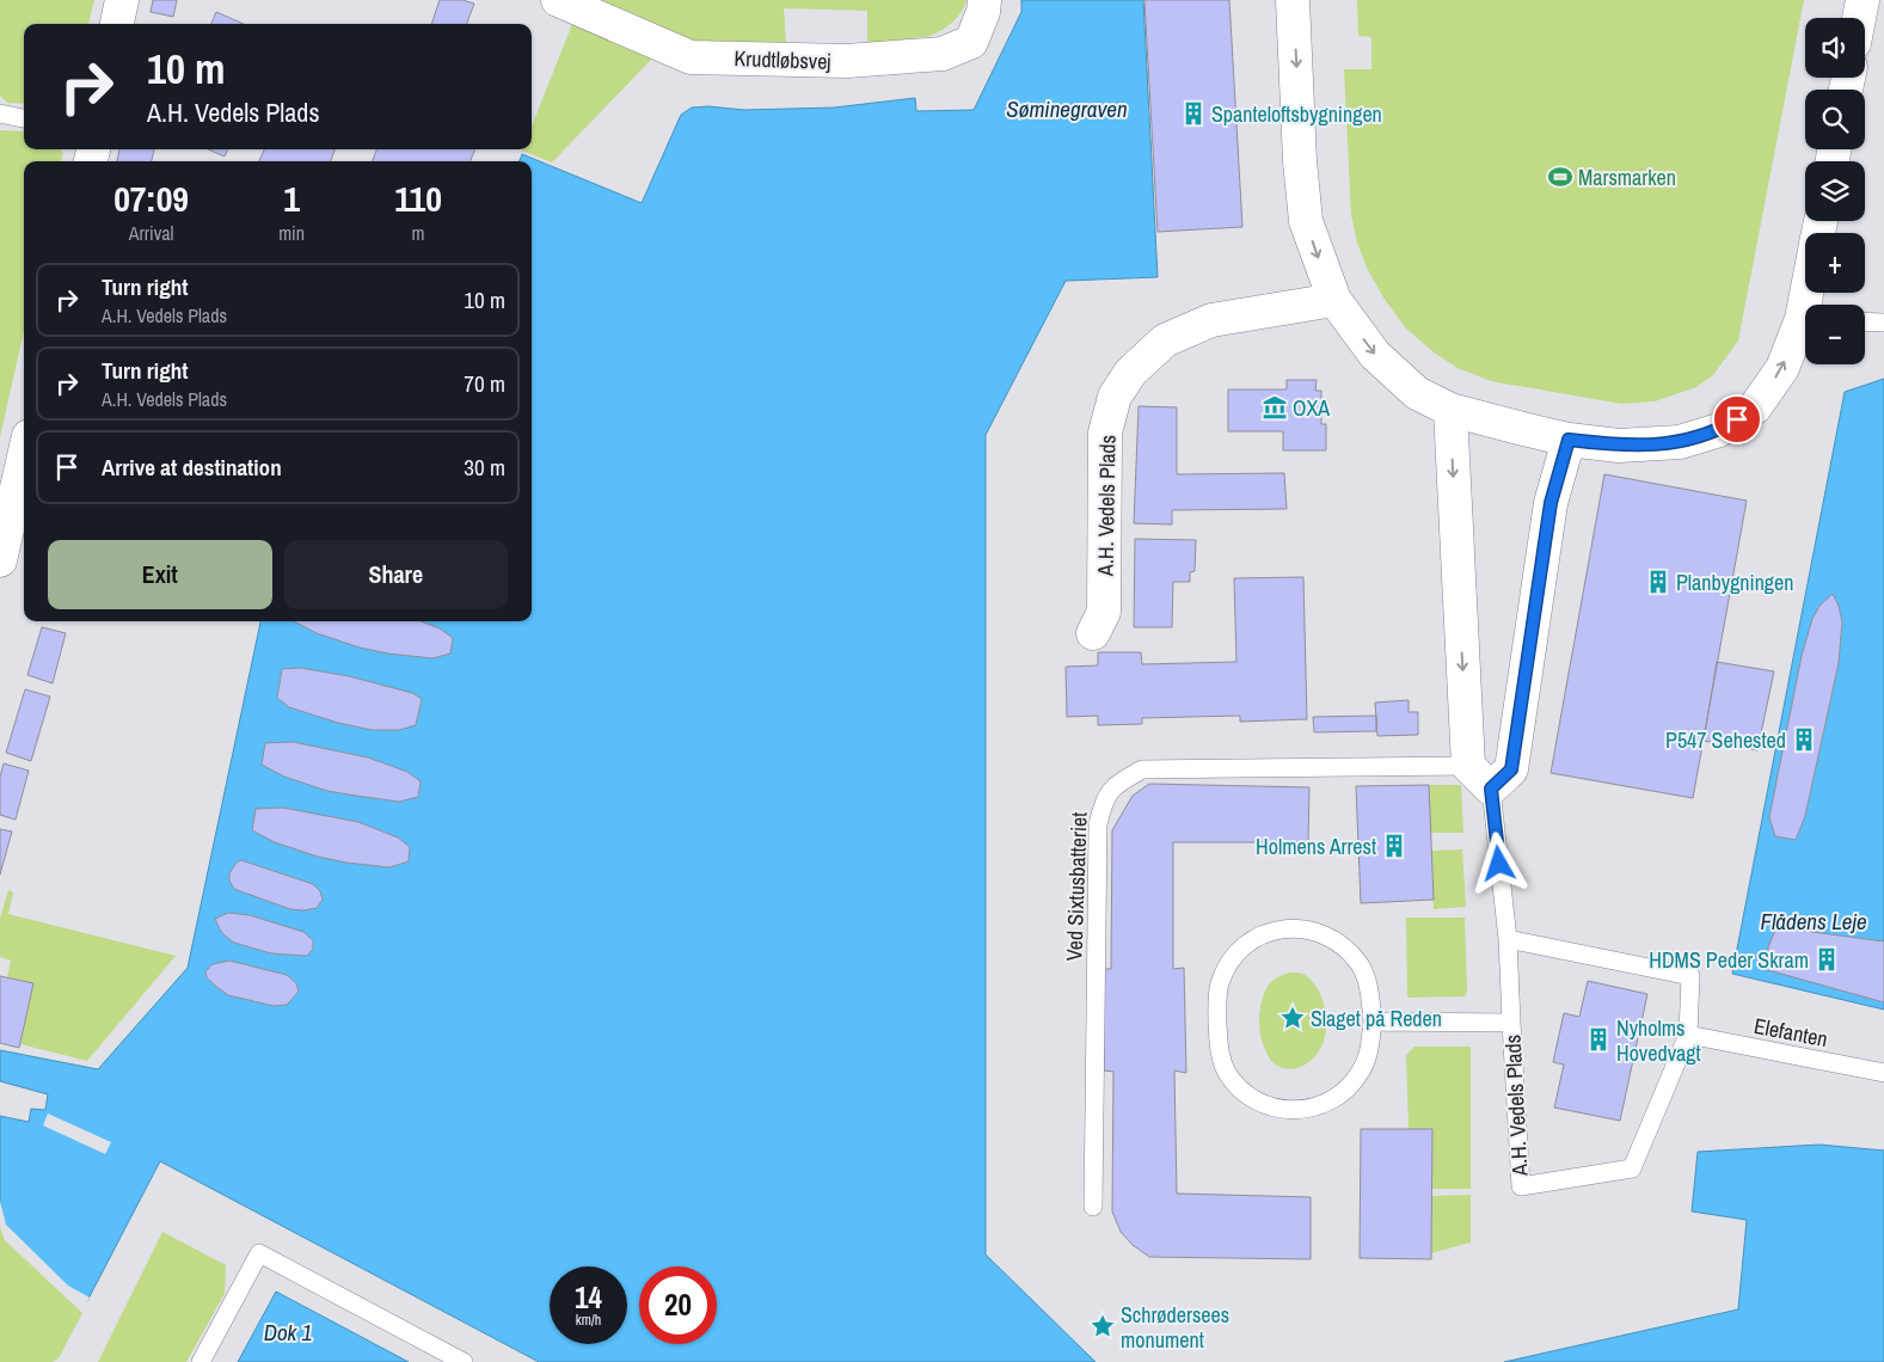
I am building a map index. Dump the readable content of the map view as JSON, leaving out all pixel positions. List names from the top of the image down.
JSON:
{
  "streets": {
    "street": ["Krudtløbsvej", "A.H. Vedels Plads"],
    "lane": ["Ved Sixtusbatteriet", "Elefanten"]
  },
  "crossings": [
    ["A.H. Vedels Plads", "Elefanten"]
  ],
  "water": ["Søminegraven", "Flådens Leje", "Dok 1"],
  "places": {
    "building": [
      "Spanteloftsbygningen",
      "Planbygningen",
      "P547 Sehested",
      "Holmens Arrest",
      "HDMS Peder Skram",
      "Nyholms Hovedvagt"
    ],
    "sports": ["Marsmarken"],
    "museum": ["OXA"],
    "place": ["Slaget på Reden", "Schrødersees monument"]
  },
  "page": {
    "map_buttons": ["+", "−"],
    "turn": ["10 m", "A.H. Vedels Plads"],
    "eta": [
      "07:09",
      "Arrival",
      "1",
      "min",
      "110",
      "m"
    ],
    "list": [
      {
        "name": "Turn right",
        "note": "A.H. Vedels Plads",
        "value": "10 m"
      },
      {
        "name": "Turn right",
        "note": "A.H. Vedels Plads",
        "value": "70 m"
      },
      {
        "name": "Arrive at destination",
        "value": "30 m"
      }
    ],
    "buttons": ["Exit", "Share"],
    "speed": "14 km/h",
    "limit": "20"
  }
}
